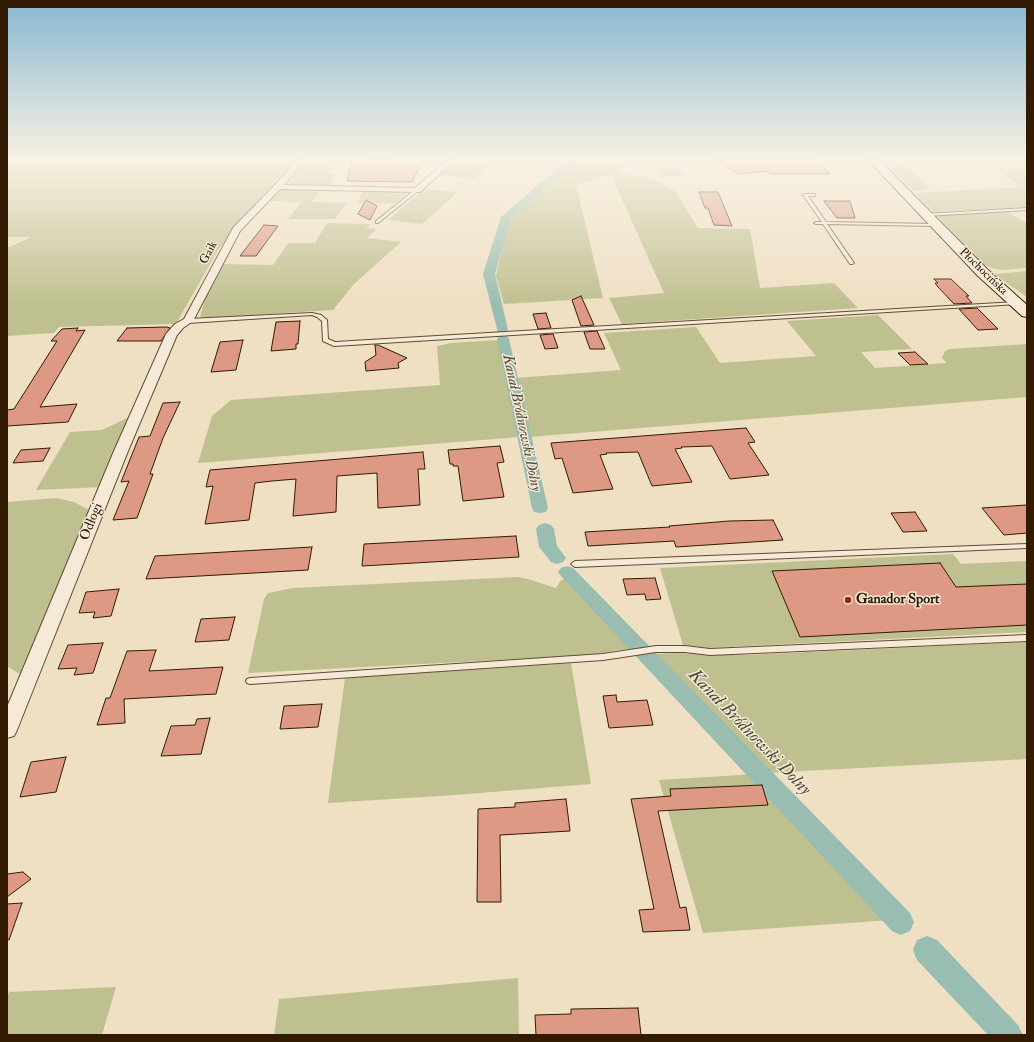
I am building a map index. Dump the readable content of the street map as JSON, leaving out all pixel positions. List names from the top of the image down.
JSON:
{
  "streets": {
    "main road": ["Płochocińska"],
    "street": ["Gaik", "Odłogi"]
  },
  "crossings": [
    ["Gaik", "Odłogi"]
  ],
  "water": ["Kanał Bródnowski Dolny"],
  "places": ["Ganador Sport"]
}
